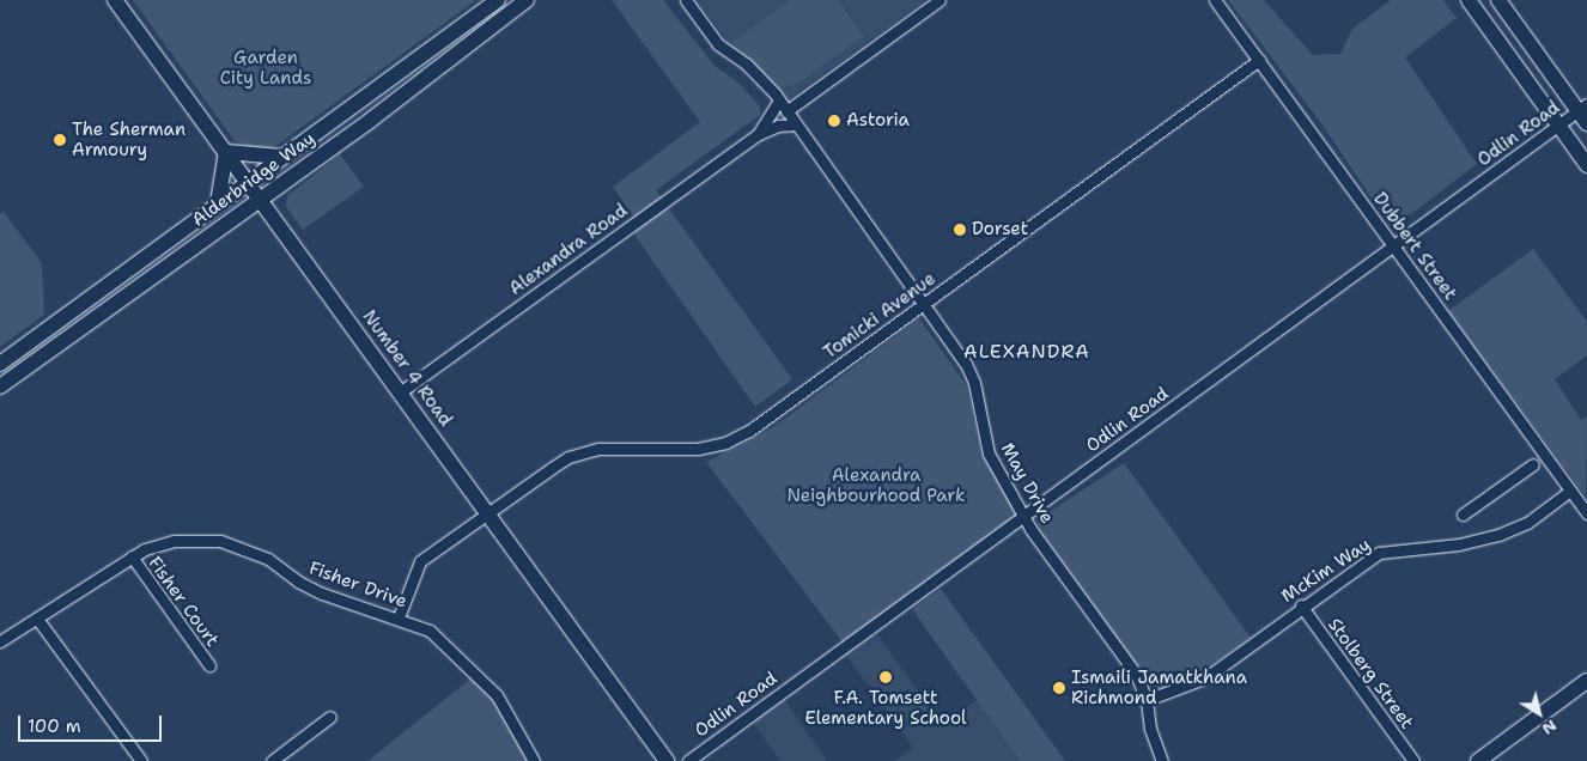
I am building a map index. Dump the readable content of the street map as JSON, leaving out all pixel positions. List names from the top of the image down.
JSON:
{
  "streets": {
    "main road": ["Alderbridge Way", "Number 4 Road"],
    "street": [
      "Odlin Road",
      "Dubbert Street",
      "Alexandra Road",
      "Tomicki Avenue",
      "May Drive",
      "McKim Way",
      "Fisher Drive",
      "Fisher Court",
      "Stolberg Street"
    ]
  },
  "crossings": [
    ["Odlin Road", "Dubbert Street"],
    ["Odlin Road", "May Drive"],
    ["Alderbridge Way", "Number 4 Road"],
    ["Dubbert Street", "Tomicki Avenue"],
    ["Dubbert Street", "McKim Way"],
    ["Alexandra Road", "Number 4 Road"],
    ["Alexandra Road", "May Drive"],
    ["Tomicki Avenue", "Number 4 Road"],
    ["Tomicki Avenue", "May Drive"],
    ["Tomicki Avenue", "Fisher Drive"],
    ["May Drive", "McKim Way"],
    ["McKim Way", "Stolberg Street"],
    ["Fisher Drive", "Fisher Court"]
  ],
  "districts": ["ALEXANDRA"],
  "parks": ["Garden City Lands", "Alexandra Neighbourhood Park"],
  "places": [
    "Astoria",
    "The Sherman Armoury",
    "Dorset",
    "F.A. Tomsett Elementary School",
    "Ismaili Jamatkhana Richmond"
  ],
  "scale_bar": "100 m",
  "north": "bottom right"
}
